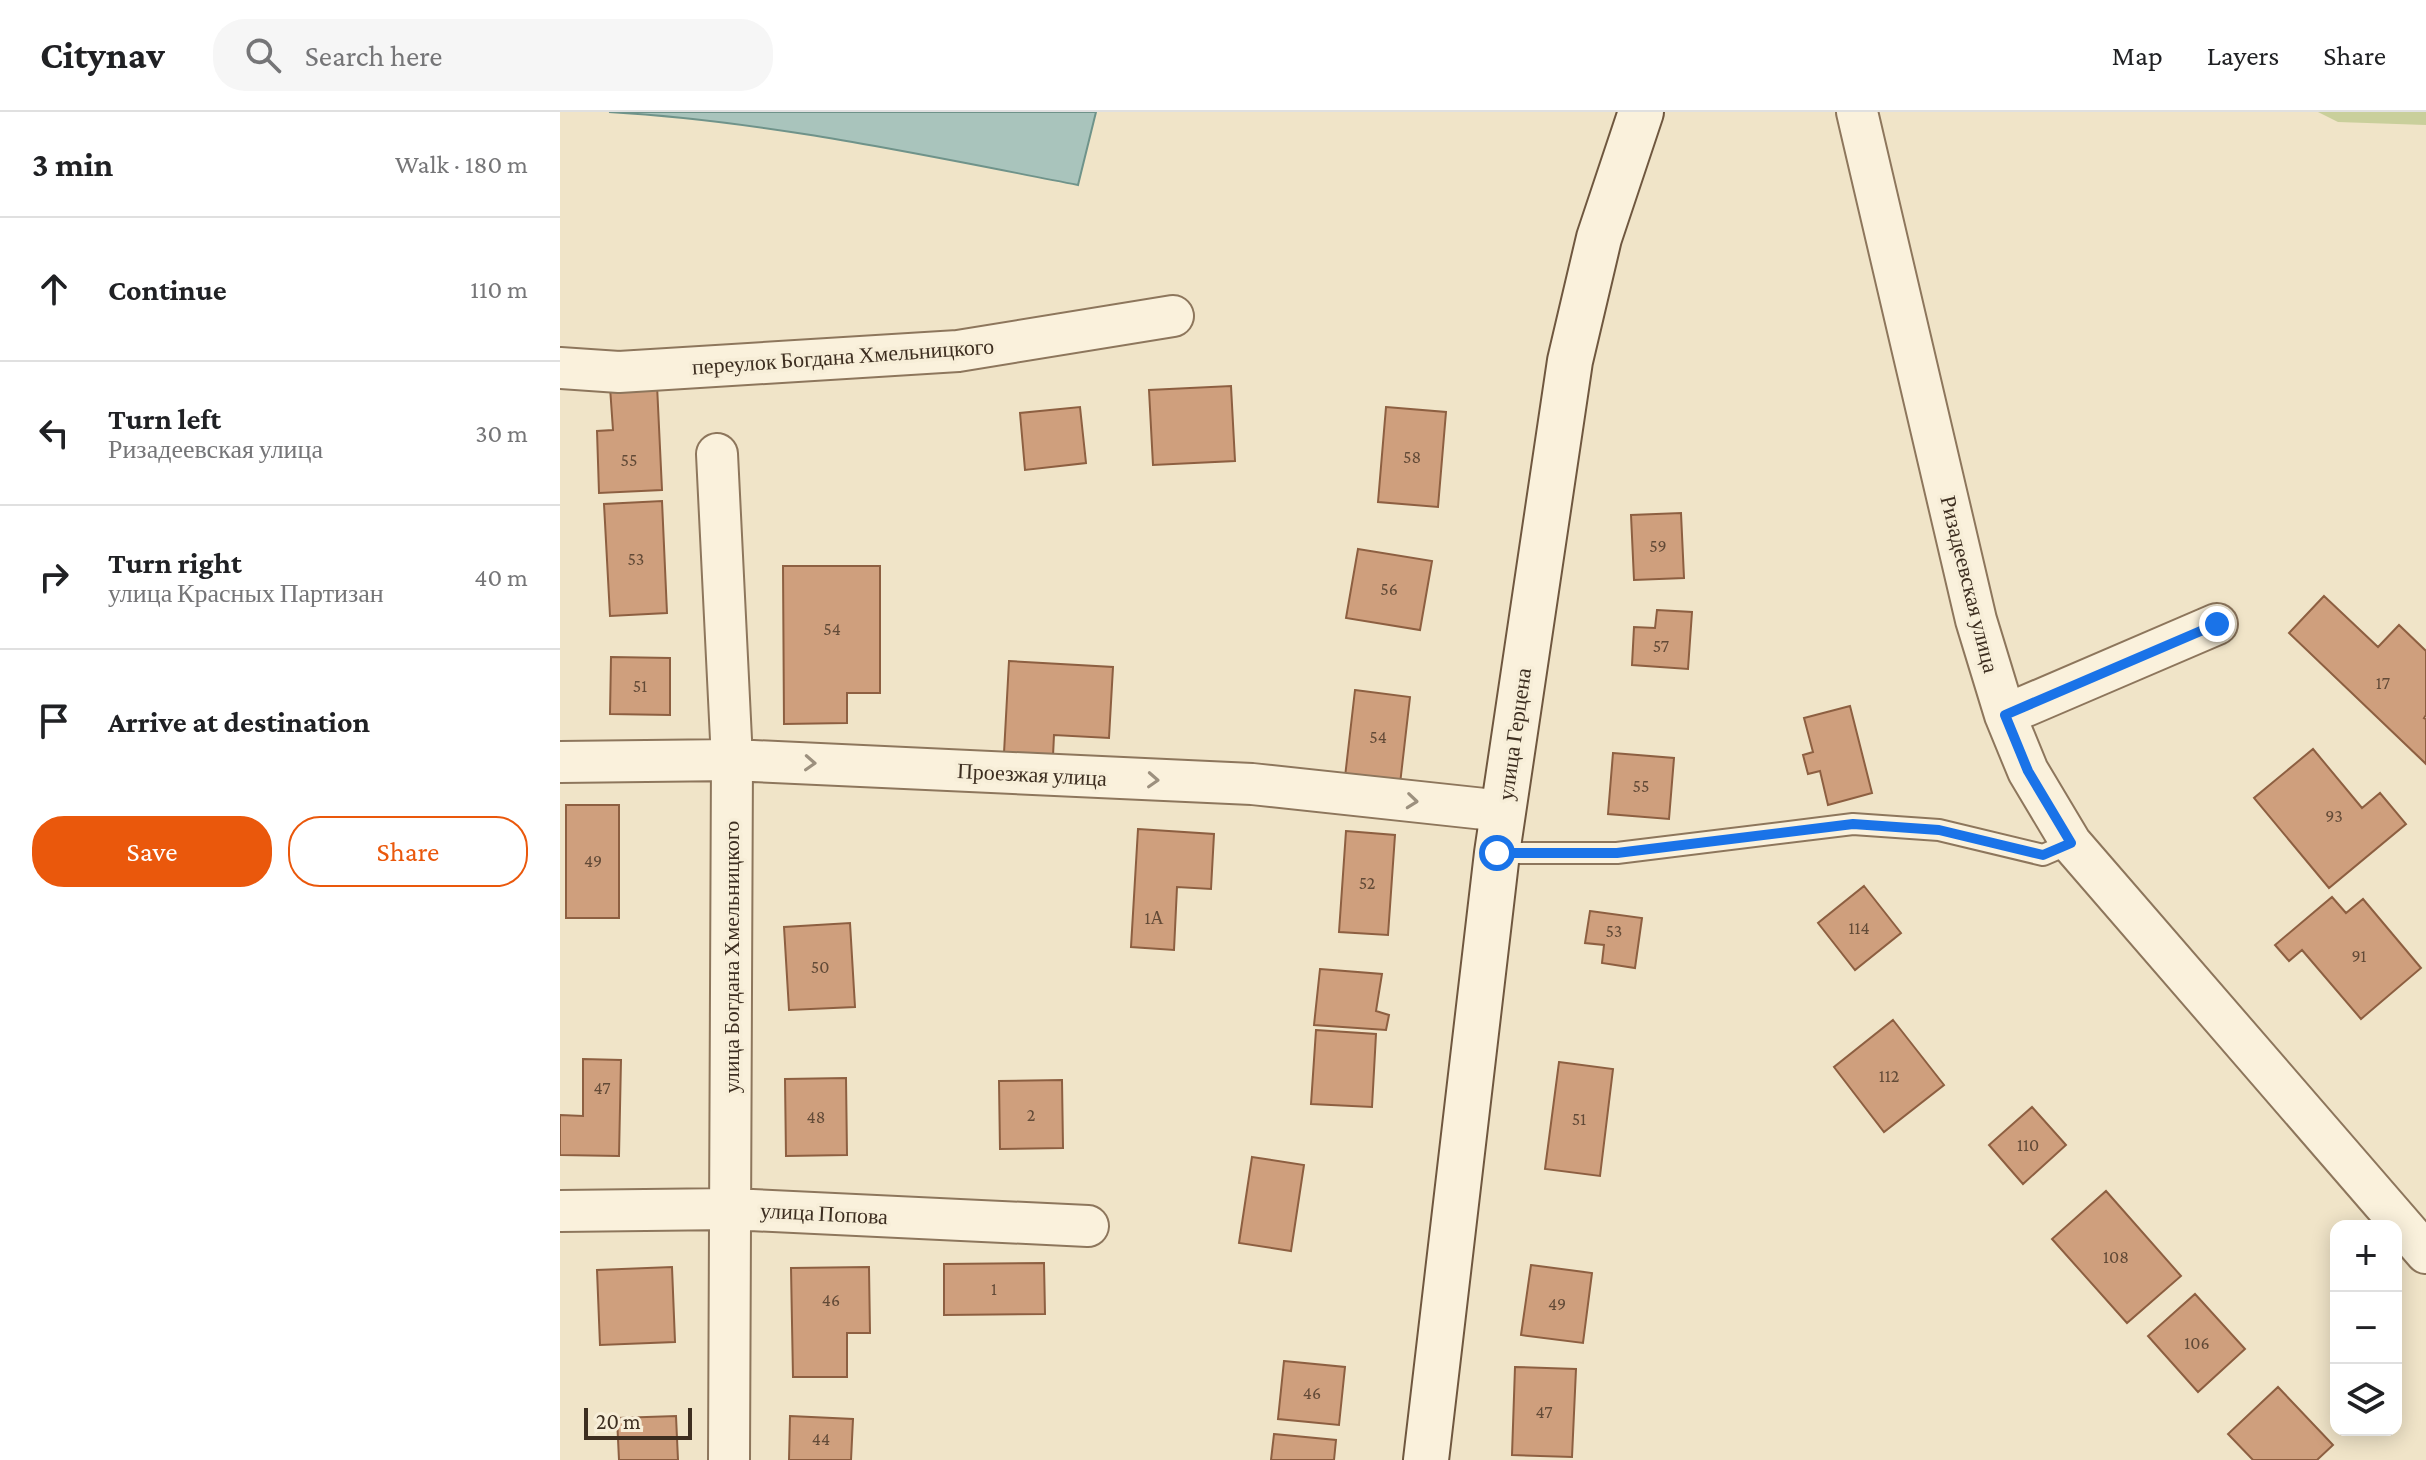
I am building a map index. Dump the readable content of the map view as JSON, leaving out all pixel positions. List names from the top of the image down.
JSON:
{
  "streets": {
    "street": [
      "переулок Богдана Хмельницкого",
      "Ризадеевская улица",
      "улица Герцена",
      "Проезжая улица",
      "улица Богдана Хмельницкого",
      "улица Попова"
    ]
  },
  "crossings": [
    ["улица Герцена", "Проезжая улица"],
    ["Проезжая улица", "улица Богдана Хмельницкого"],
    ["улица Богдана Хмельницкого", "улица Попова"]
  ],
  "one_way": ["Проезжая улица"],
  "house_numbers": [
    "58",
    "55",
    "59",
    "53",
    "56",
    "54",
    "57",
    "17",
    "51",
    "54",
    "55",
    "93",
    "49",
    "52",
    "1А",
    "114",
    "53",
    "91",
    "50",
    "112",
    "47",
    "2",
    "48",
    "51",
    "110",
    "108",
    "1",
    "46",
    "49",
    "106",
    "46",
    "47",
    "44"
  ],
  "scale_bar": "20 m",
  "page": {
    "header": "Citynav",
    "search": "Search here",
    "nav": ["Map", "Layers", "Share"],
    "heading": ["3 min", "Walk · 180 m"],
    "list": [
      ["Continue", "110 m"],
      ["Turn left", "Ризадеевская улица", "30 m"],
      ["Turn right", "улица Красных Партизан", "40 m"],
      "Arrive at destination"
    ],
    "buttons": ["Save", "Share"],
    "map_buttons": ["+", "−"],
    "scale": "20 m"
  }
}
